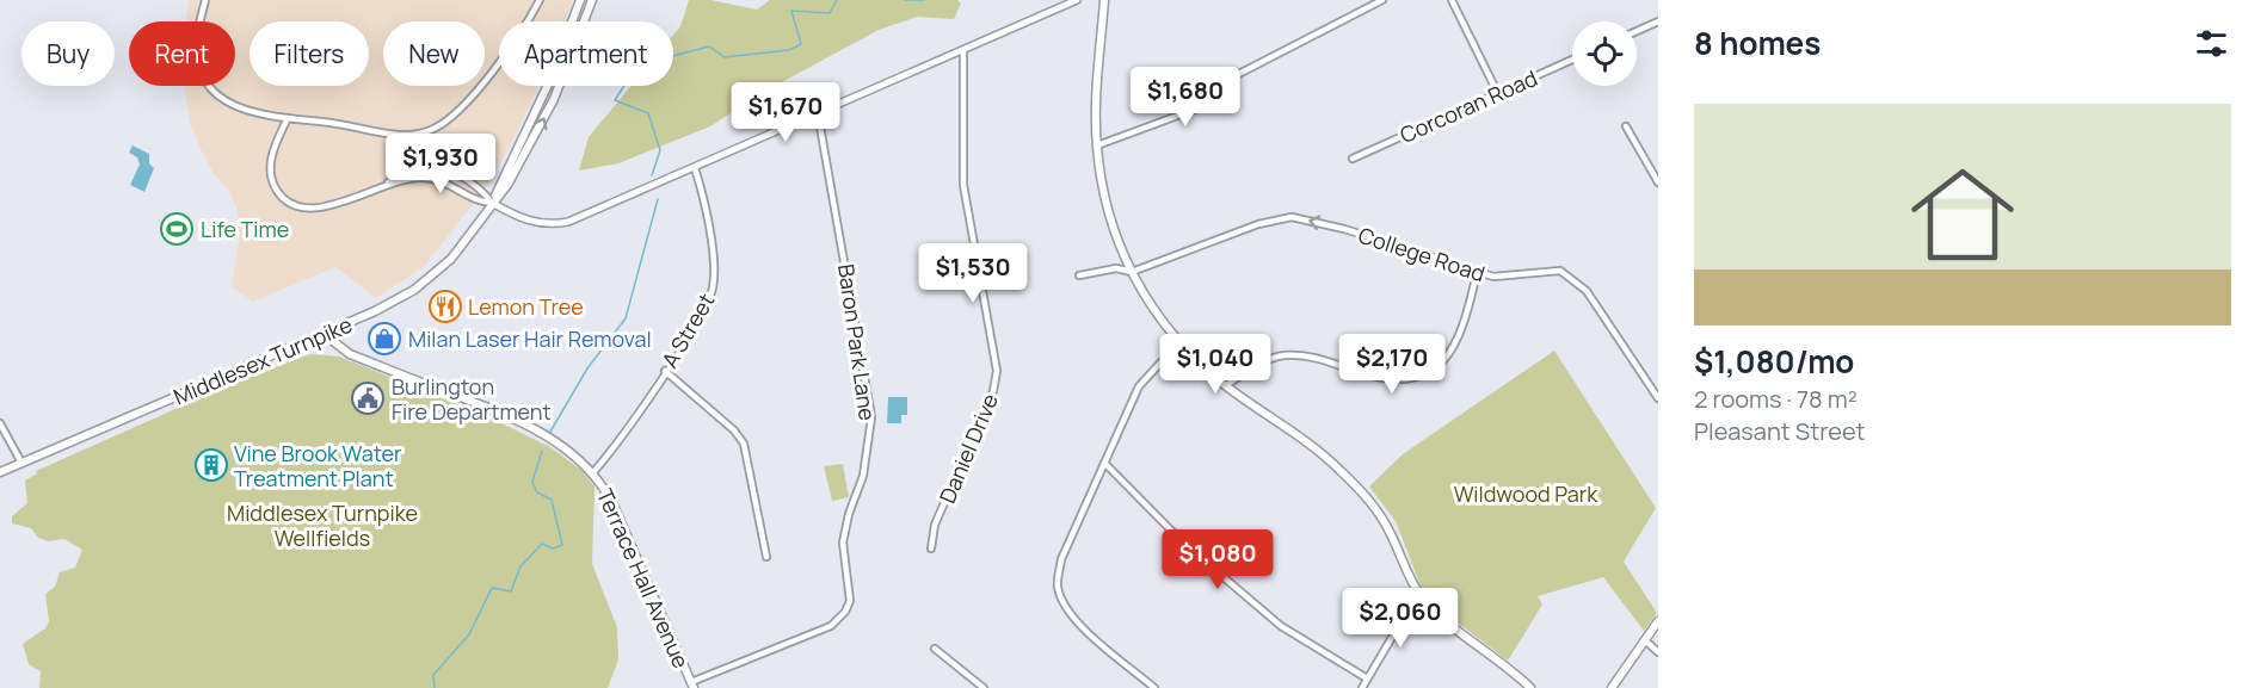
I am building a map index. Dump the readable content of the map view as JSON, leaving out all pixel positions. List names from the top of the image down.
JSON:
{
  "streets": {
    "main road": ["Middlesex Turnpike", "Terrace Hall Avenue"],
    "street": [
      "Corcoran Road",
      "College Road",
      "A Street",
      "Baron Park Lane",
      "Daniel Drive"
    ]
  },
  "crossings": [
    ["A Street", "Terrace Hall Avenue"],
    ["Baron Park Lane", "Terrace Hall Avenue"],
    ["Middlesex Turnpike", "Terrace Hall Avenue"]
  ],
  "one_way": ["College Road"],
  "parks": ["Wildwood Park", "Middlesex Turnpike Wellfields"],
  "places": {
    "sports": ["Life Time"],
    "restaurant": ["Lemon Tree"],
    "shop": ["Milan Laser Hair Removal"],
    "public building": ["Burlington Fire Department"],
    "building": ["Vine Brook Water Treatment Plant"]
  },
  "page": {
    "heading": "8 homes",
    "chip": [
      "Buy",
      "Rent",
      "Filters",
      "New",
      "Apartment"
    ],
    "price": [
      "$1,680",
      "$1,670",
      "$1,930",
      "$1,530",
      "$1,040",
      "$2,170",
      "$1,080",
      "$2,060"
    ],
    "list": [
      {
        "name": "$1,080/mo",
        "note": "2 rooms · 78 m² · Pleasant Street"
      }
    ]
  }
}
